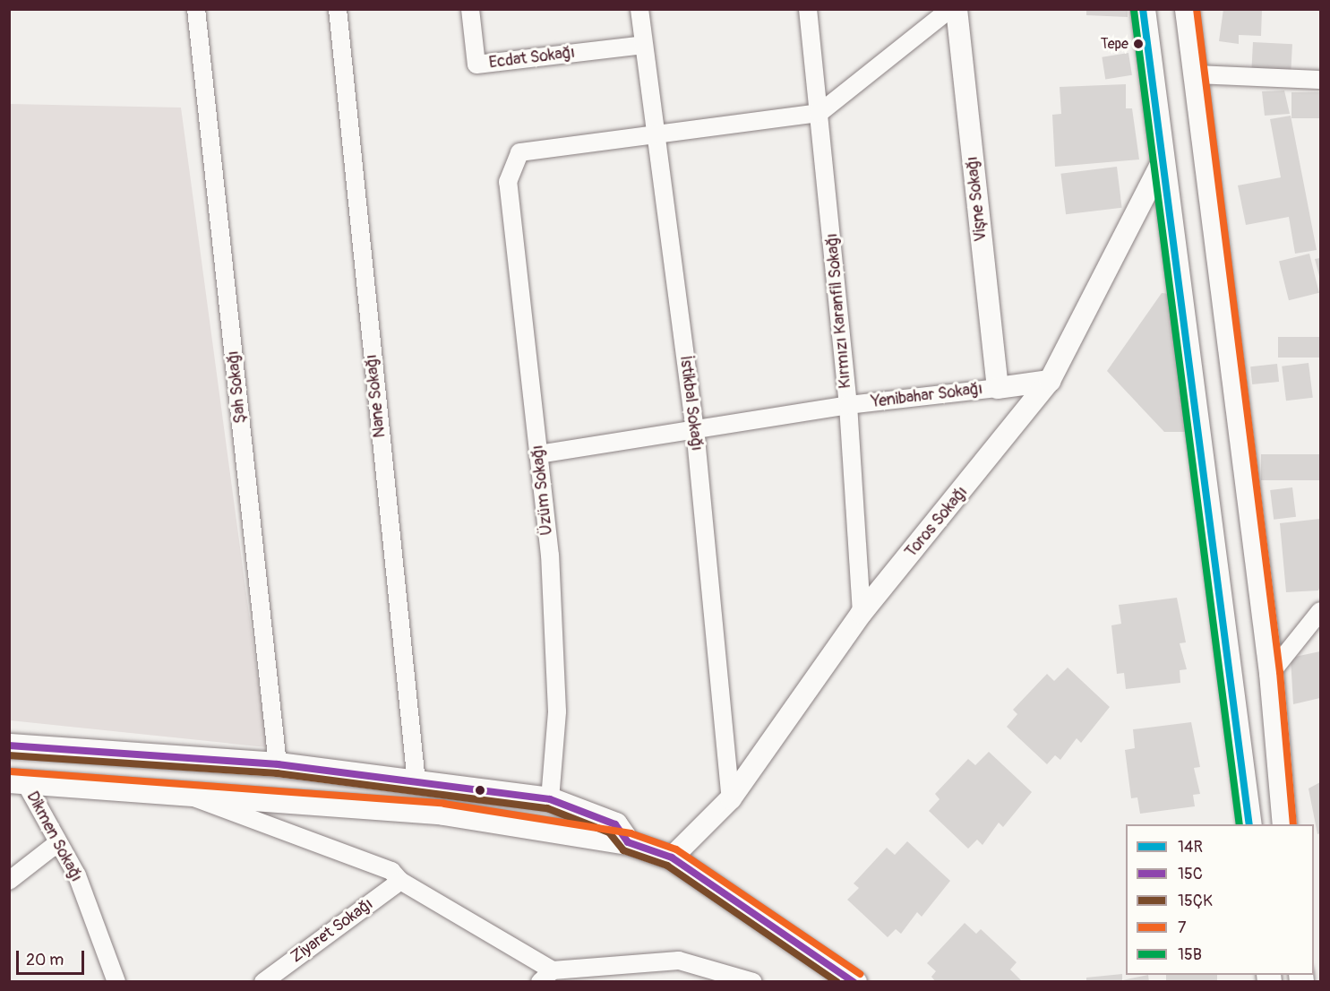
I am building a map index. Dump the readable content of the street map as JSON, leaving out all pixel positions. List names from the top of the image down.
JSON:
{
  "streets": {
    "street": [
      "Ecdat Sokağı",
      "Vişne Sokağı",
      "Kırmızı Karanfil Sokağı",
      "Şah Sokağı",
      "Nane Sokağı",
      "Yenibahar Sokağı",
      "İstikbal Sokağı",
      "Üzüm Sokağı",
      "Toros Sokağı",
      "Dikmen Sokağı",
      "Ziyaret Sokağı"
    ]
  },
  "crossings": [
    ["Ecdat Sokağı", "İstikbal Sokağı"],
    ["Vişne Sokağı", "Yenibahar Sokağı"],
    ["Kırmızı Karanfil Sokağı", "Yenibahar Sokağı"],
    ["Kırmızı Karanfil Sokağı", "Toros Sokağı"],
    ["Yenibahar Sokağı", "İstikbal Sokağı"],
    ["Yenibahar Sokağı", "Üzüm Sokağı"],
    ["İstikbal Sokağı", "Üzüm Sokağı"],
    ["İstikbal Sokağı", "Toros Sokağı"]
  ],
  "places": ["Tepe"],
  "lines": [
    "transit line 14R",
    "transit line 7",
    "transit line 15B",
    "transit line 15C",
    "transit line 15ÇK"
  ],
  "legend": [
    "14R",
    "15C",
    "15ÇK",
    "7",
    "15B"
  ],
  "scale_bar": "20 m"
}
